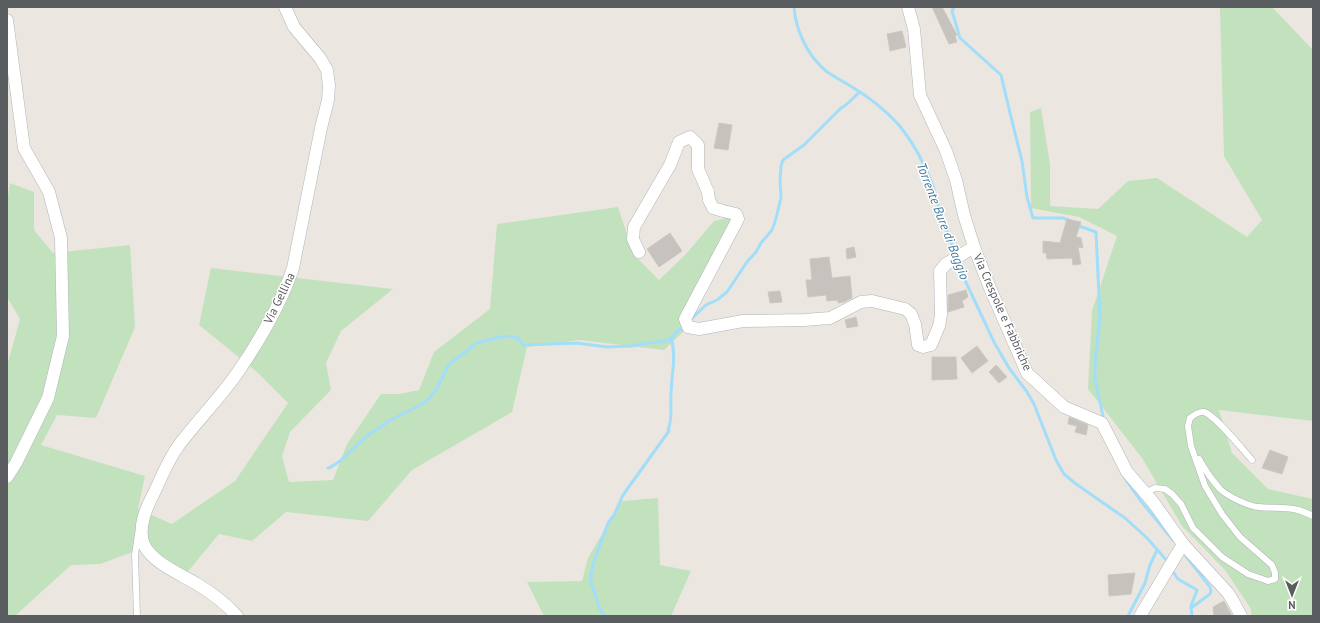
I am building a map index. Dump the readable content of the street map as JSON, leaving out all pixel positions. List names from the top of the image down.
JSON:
{
  "streets": {
    "street": ["Via Gellina", "Via Crespole e Fabbriche"]
  },
  "water": ["Torrente Bure di Baggio"],
  "north": "bottom"
}
